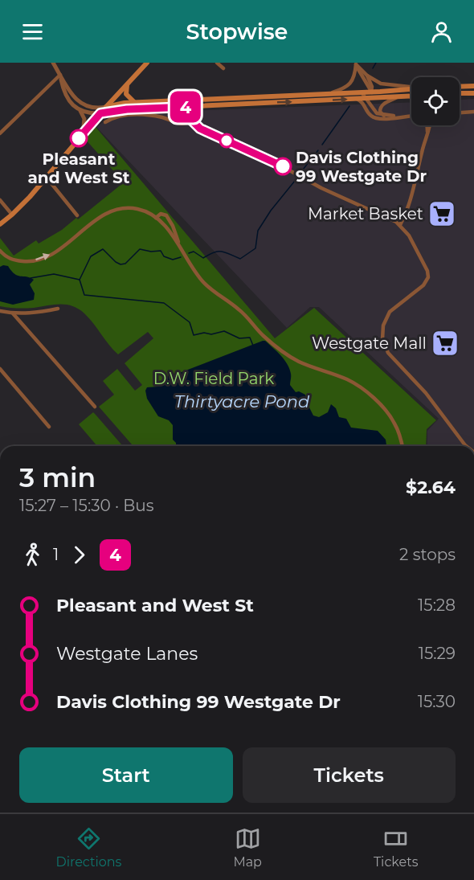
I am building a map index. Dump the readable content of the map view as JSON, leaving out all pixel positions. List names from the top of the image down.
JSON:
{
  "water": ["Thirtyacre Pond"],
  "parks": ["D.W. Field Park"],
  "places": {
    "other": ["Pleasant and West St", "Davis Clothing 99 Westgate Dr"],
    "supermarket": ["Market Basket", "Westgate Mall"]
  },
  "lines": ["bus line 4"],
  "page": {
    "header": "Stopwise",
    "on_map": "4",
    "heading": ["3 min", "15:27 – 15:30 · Bus", "$2.64"],
    "legs": ["1", "4", "2 stops"],
    "list": [
      {
        "name": "Pleasant and West St",
        "value": "15:28"
      },
      {
        "name": "Westgate Lanes",
        "value": "15:29"
      },
      {
        "name": "Davis Clothing 99 Westgate Dr",
        "value": "15:30"
      }
    ],
    "buttons": ["Start", "Tickets"],
    "tabs": ["Directions", "Map", "Tickets"]
  }
}
